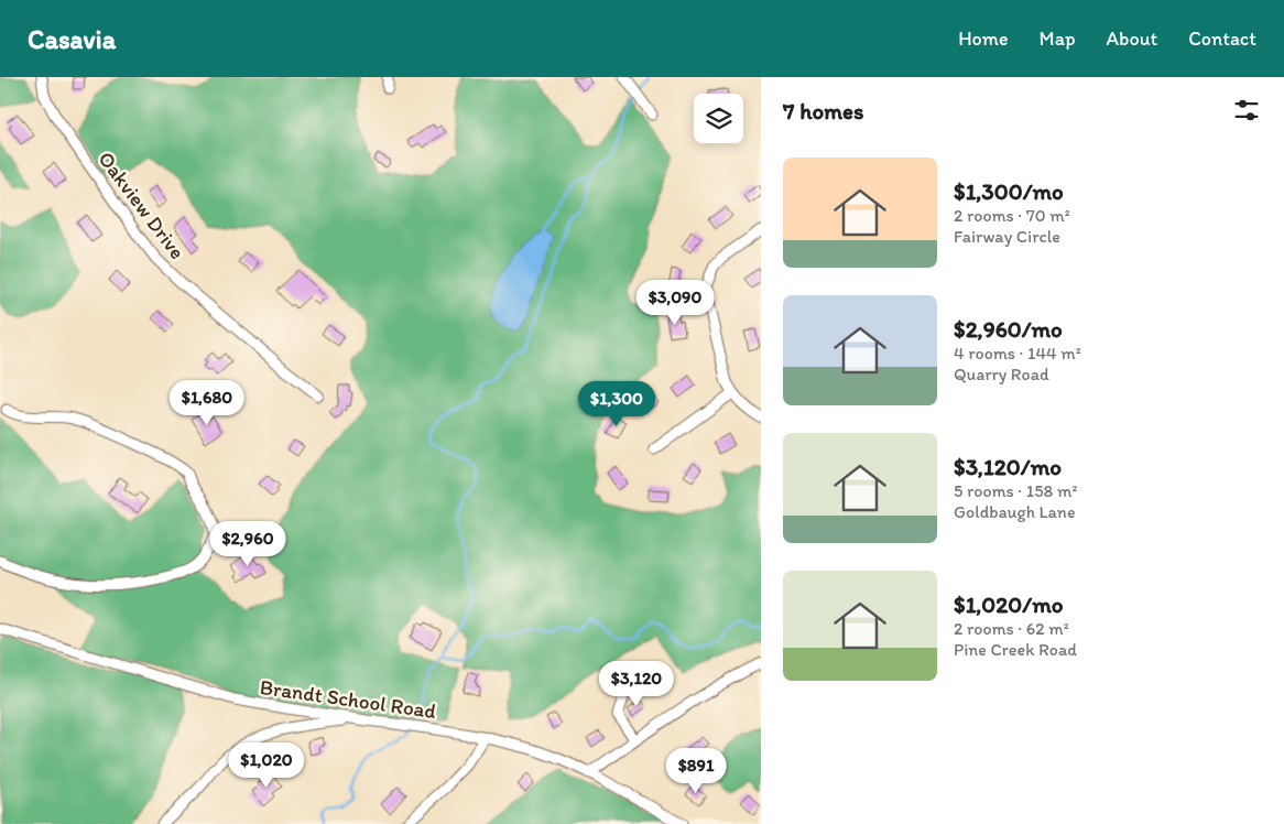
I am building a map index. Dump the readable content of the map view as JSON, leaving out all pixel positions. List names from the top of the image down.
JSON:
{
  "streets": {
    "street": ["Oakview Drive", "Brandt School Road"]
  },
  "page": {
    "header": "Casavia",
    "nav": [
      "Home",
      "Map",
      "About",
      "Contact"
    ],
    "heading": "7 homes",
    "list": [
      {
        "name": "$1,300/mo",
        "note": "2 rooms · 70 m² · Fairway Circle"
      },
      {
        "name": "$2,960/mo",
        "note": "4 rooms · 144 m² · Quarry Road"
      },
      {
        "name": "$3,120/mo",
        "note": "5 rooms · 158 m² · Goldbaugh Lane"
      },
      {
        "name": "$1,020/mo",
        "note": "2 rooms · 62 m² · Pine Creek Road"
      }
    ],
    "price": [
      "$3,090",
      "$1,680",
      "$1,300",
      "$2,960",
      "$3,120",
      "$1,020",
      "$891"
    ]
  }
}
